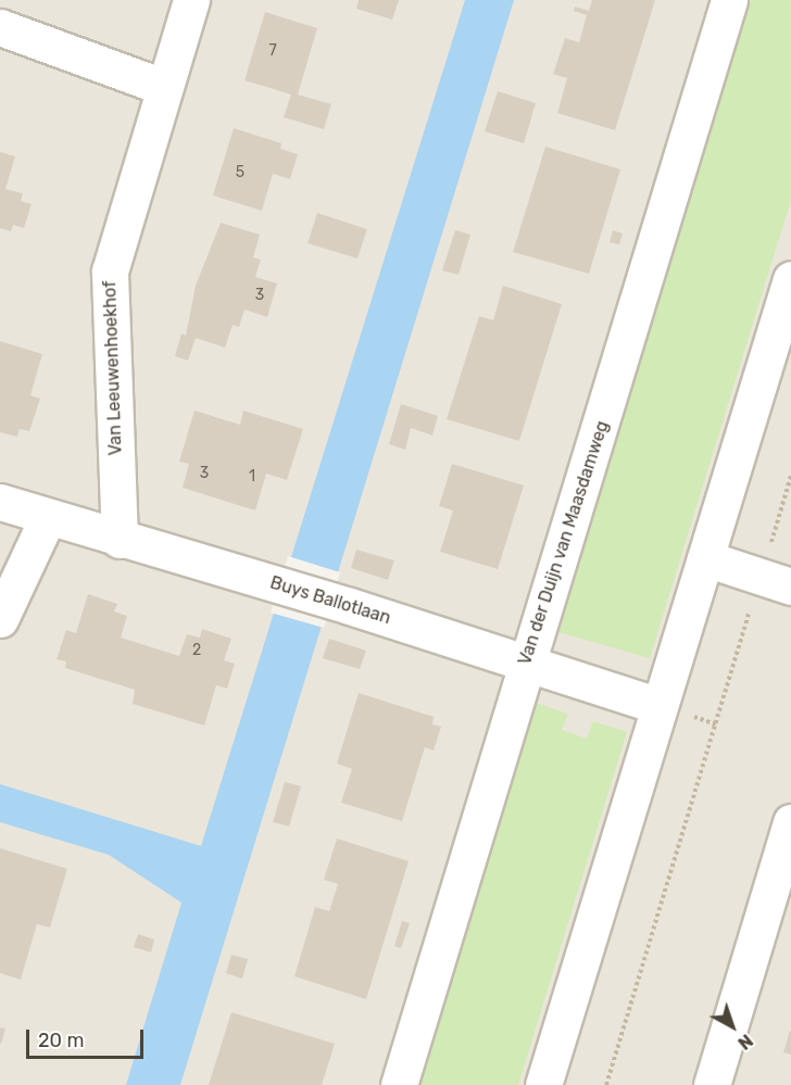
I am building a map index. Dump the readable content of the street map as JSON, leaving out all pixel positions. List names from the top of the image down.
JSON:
{
  "streets": {
    "street": ["Van Leeuwenhoekhof", "Van der Duijn van Maasdamweg", "Buys Ballotlaan"]
  },
  "crossings": [
    ["Van Leeuwenhoekhof", "Buys Ballotlaan"],
    ["Van der Duijn van Maasdamweg", "Buys Ballotlaan"]
  ],
  "house_numbers": [
    "7",
    "5",
    "3",
    "3",
    "1",
    "2"
  ],
  "scale_bar": "20 m",
  "north": "bottom right"
}
